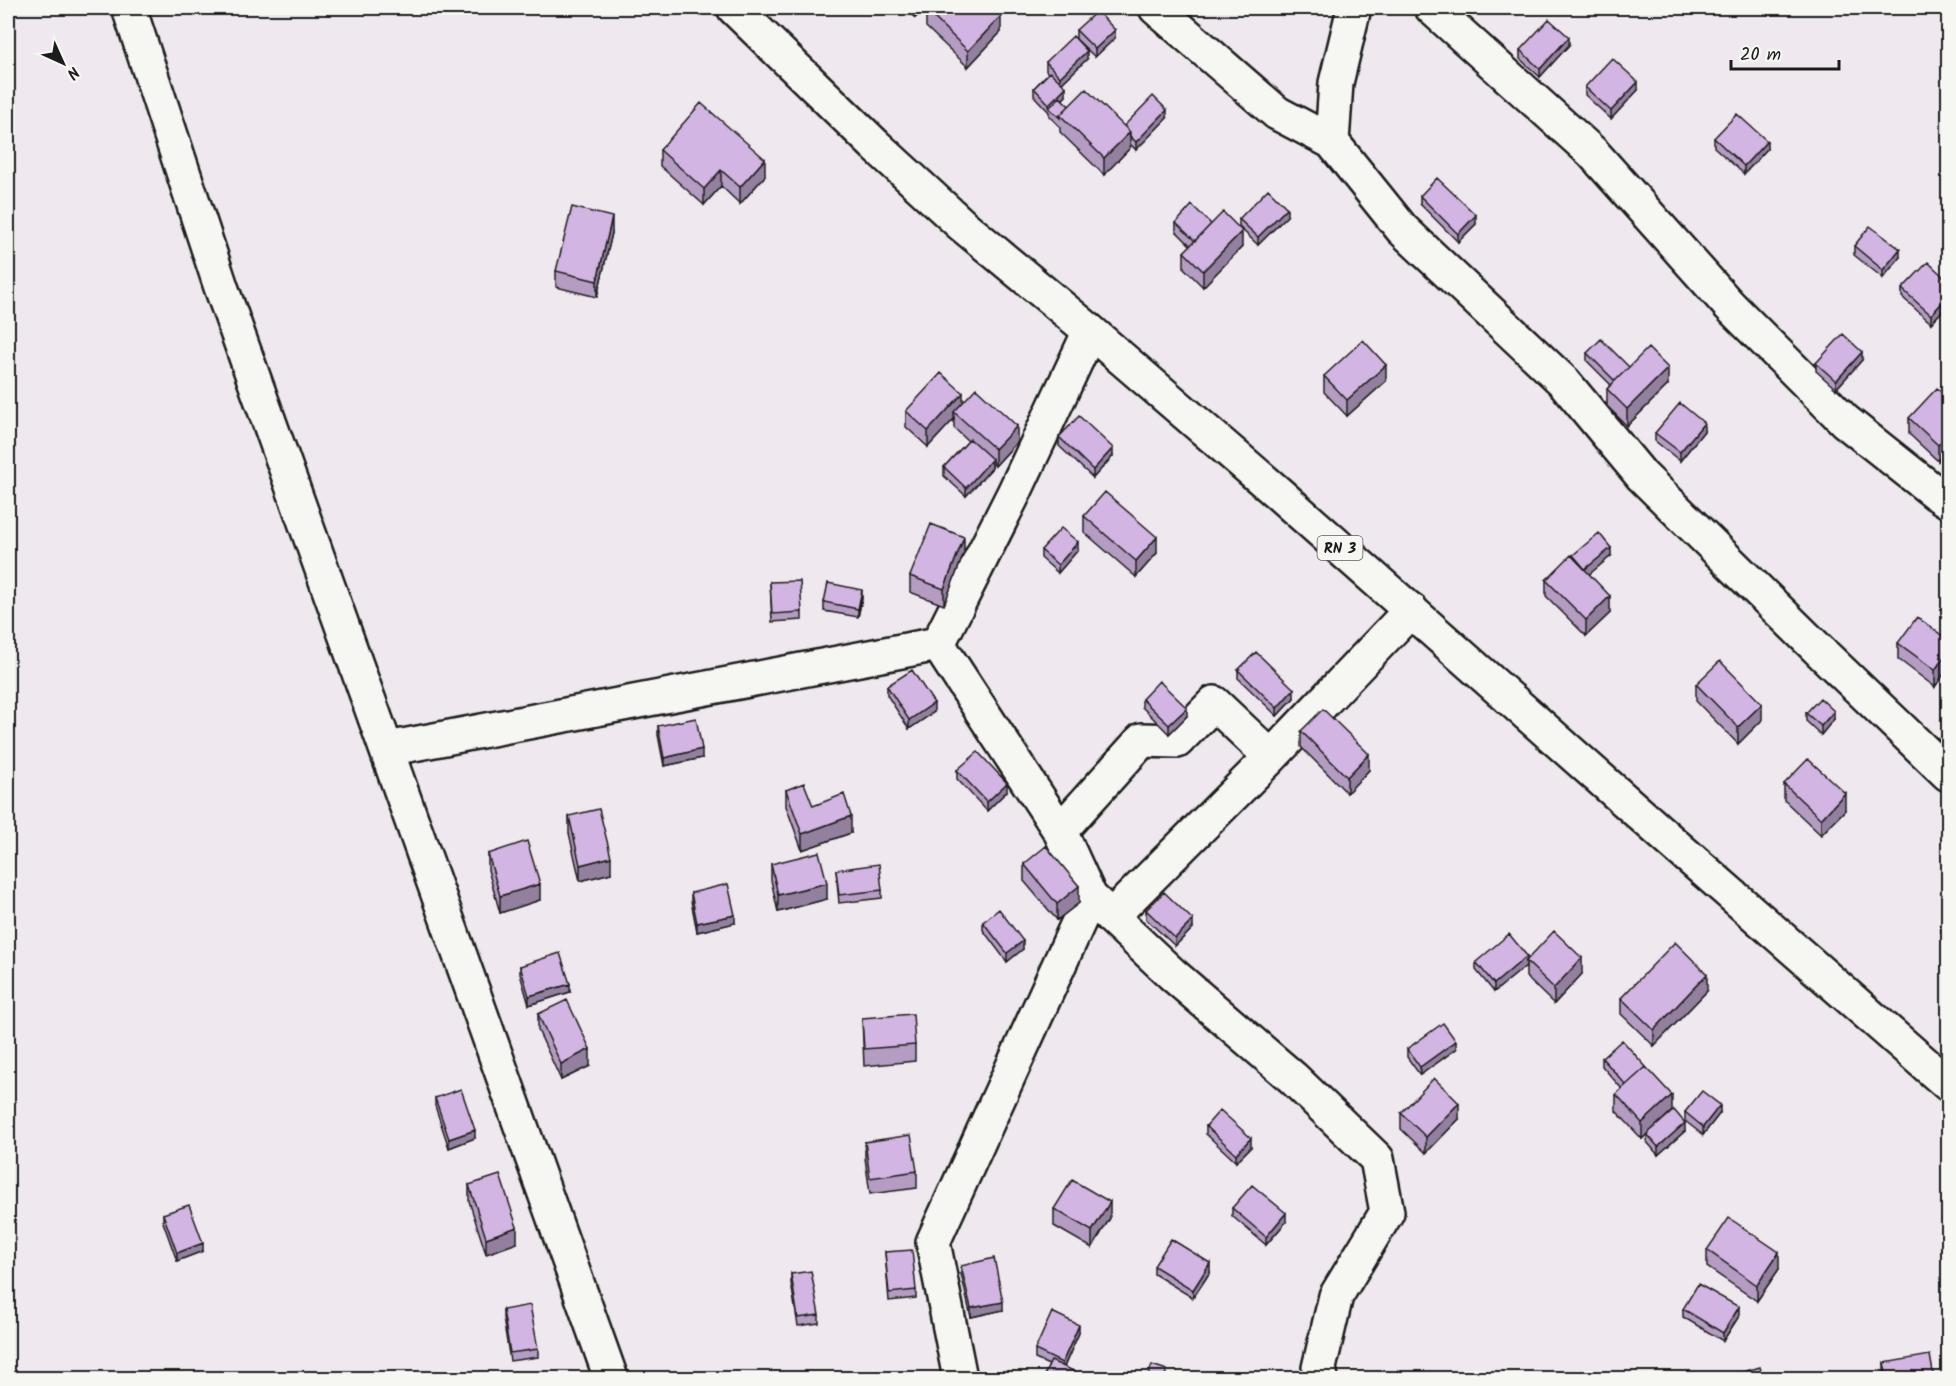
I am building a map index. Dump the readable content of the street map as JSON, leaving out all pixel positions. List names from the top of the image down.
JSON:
{
  "streets": {
    "main road": ["RN 3"]
  },
  "scale_bar": "20 m",
  "north": "bottom right"
}
